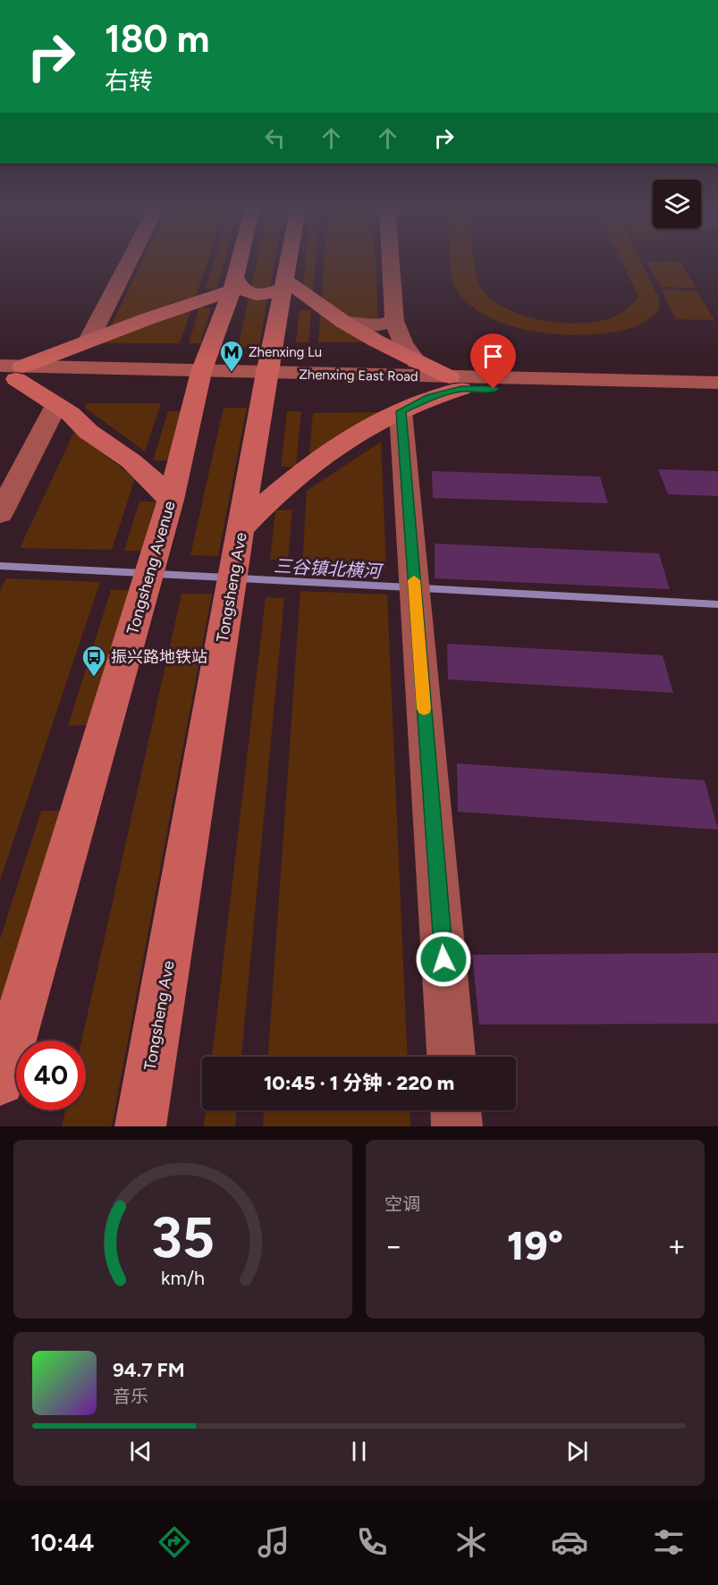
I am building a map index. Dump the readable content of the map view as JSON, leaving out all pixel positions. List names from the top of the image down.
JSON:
{
  "streets": {
    "main road": ["Tongsheng Avenue", "Tongsheng Ave"],
    "street": ["Zhenxing East Road"]
  },
  "crossings": [
    ["Zhenxing East Road", "Tongsheng Avenue"],
    ["Zhenxing East Road", "Tongsheng Ave"]
  ],
  "water": ["三谷镇北横河"],
  "places": {
    "metro station": ["Zhenxing Lu"],
    "bus stop": ["振兴路地铁站"]
  },
  "page": {
    "turn": ["180 m", "右转"],
    "limit": "40",
    "trip": "10:45 · 1 分钟 · 220 m",
    "tile": "空调",
    "heat": ["−", "19°", "+"],
    "song": ["94.7 FM", "音乐"],
    "tabs": "10:44",
    "gauge": ["35", "km/h"]
  }
}
